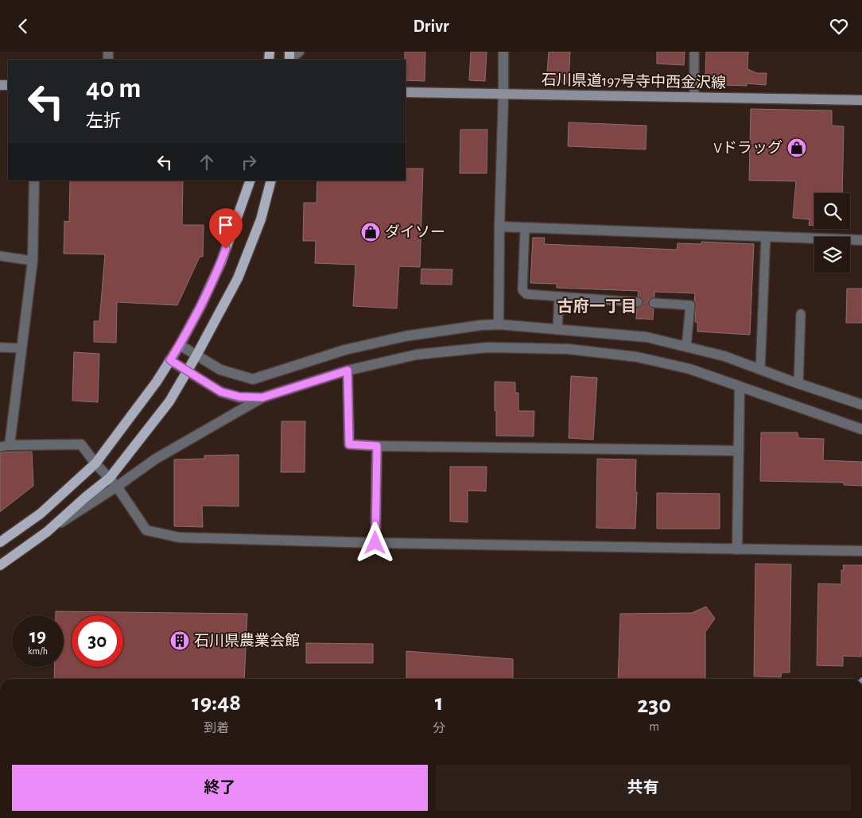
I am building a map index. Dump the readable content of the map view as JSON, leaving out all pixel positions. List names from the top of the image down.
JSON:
{
  "streets": {
    "main road": ["石川県道197号寺中西金沢線"]
  },
  "districts": ["古府一丁目"],
  "places": {
    "shop": ["Vドラッグ", "ダイソー"],
    "building": ["石川県農業会館"]
  },
  "page": {
    "header": "Drivr",
    "turn": ["40 m", "左折"],
    "speed": "19 km/h",
    "limit": "30",
    "eta": [
      "19:48",
      "到着",
      "1",
      "分",
      "230",
      "m"
    ],
    "buttons": ["終了", "共有"]
  }
}
